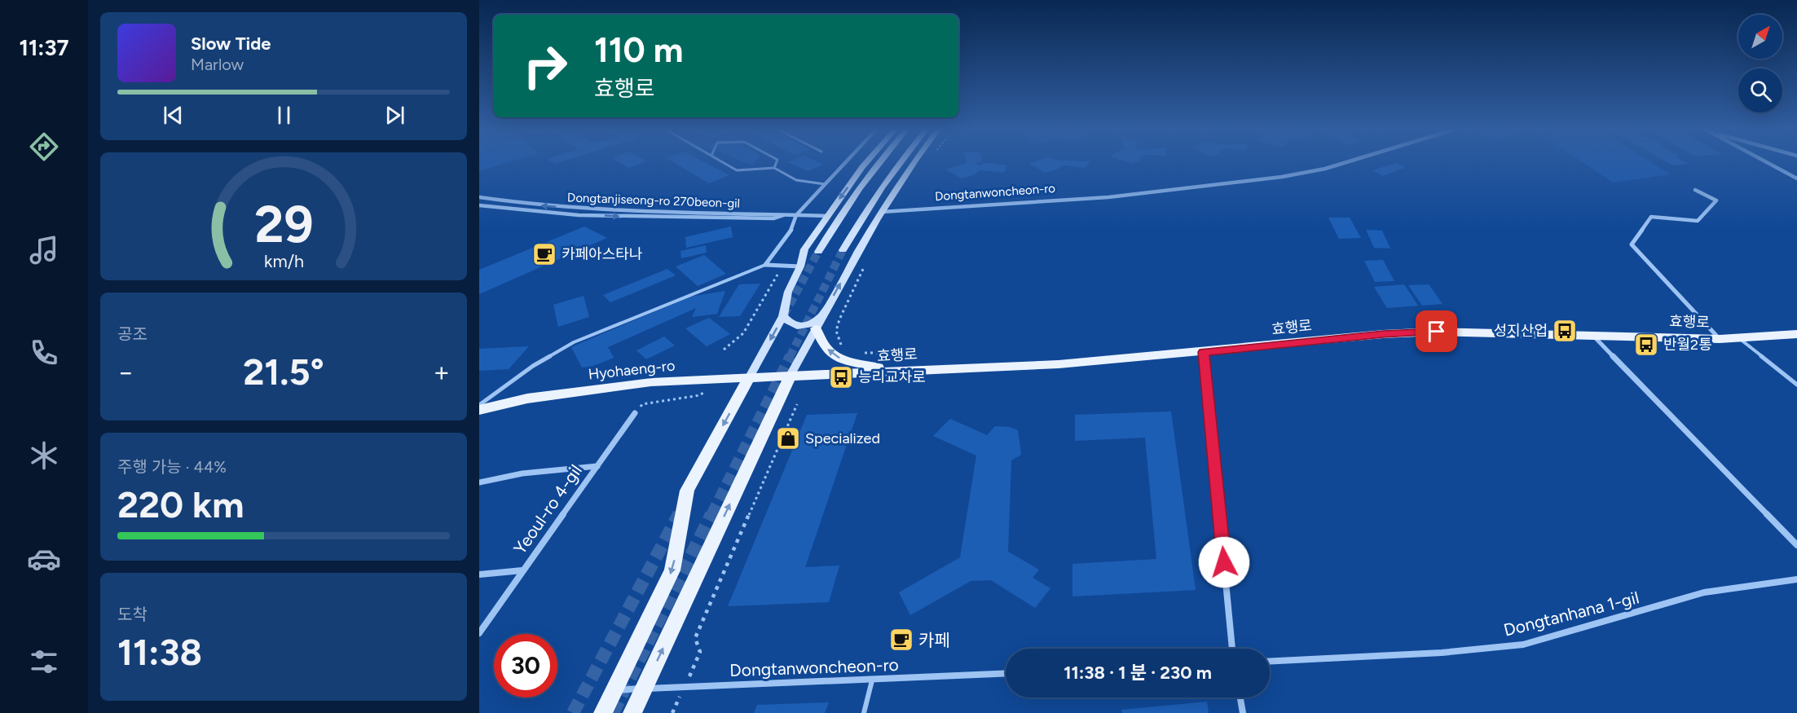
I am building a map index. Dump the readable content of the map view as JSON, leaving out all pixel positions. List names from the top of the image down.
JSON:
{
  "streets": {
    "main road": ["효행로", "Hyohaeng-ro"],
    "street": [
      "Dongtanwoncheon-ro",
      "Dongtanjiseong-ro 270beon-gil",
      "Yeoul-ro 4-gil",
      "Dongtanhana 1-gil"
    ]
  },
  "crossings": [
    ["효행로", "Hyohaeng-ro"]
  ],
  "places": {
    "cafe": ["카페아스타나", "카페"],
    "bus stop": ["성지산업", "반월2통", "능리교차로"],
    "shop": ["Specialized"]
  },
  "north": "top right",
  "page": {
    "tabs": "11:37",
    "turn": ["110 m", "효행로"],
    "song": ["Slow Tide", "Marlow"],
    "tile": [
      "공조",
      ["주행 가능 · 44%", "220 km"],
      ["도착", "11:38"]
    ],
    "heat": ["−", "21.5°", "+"],
    "limit": "30",
    "trip": "11:38 · 1 분 · 230 m",
    "gauge": ["29", "km/h"]
  }
}
